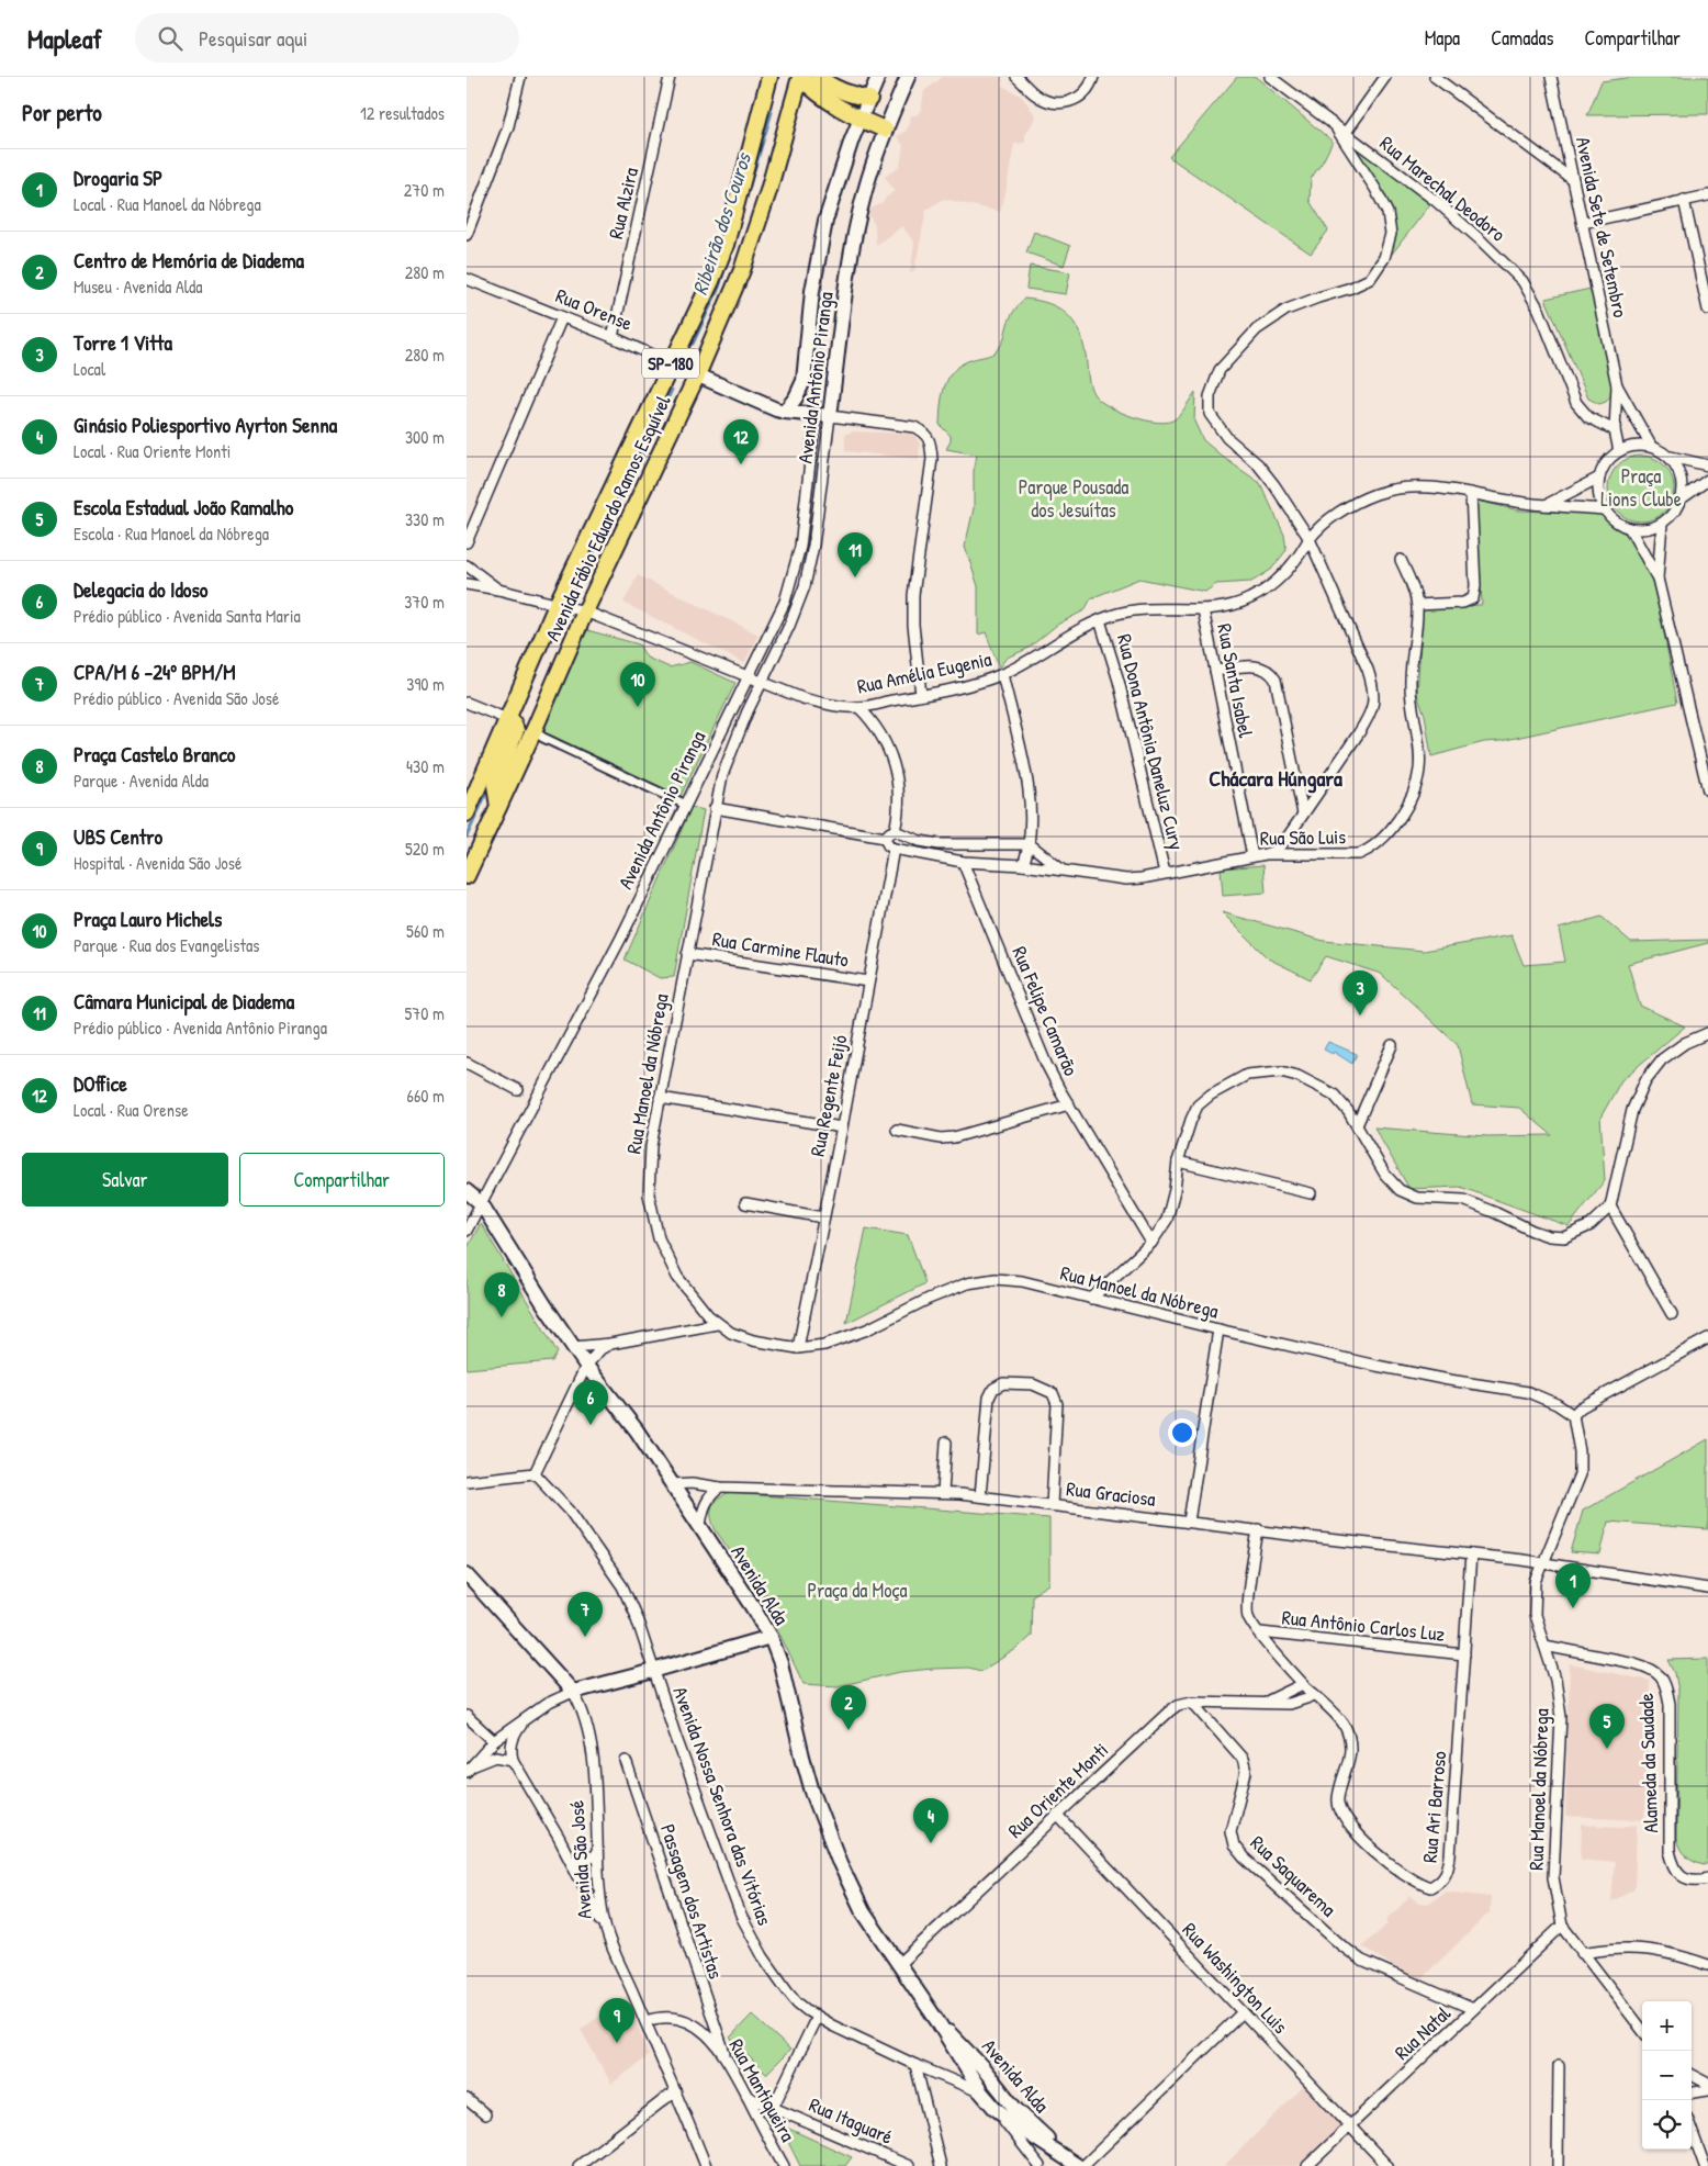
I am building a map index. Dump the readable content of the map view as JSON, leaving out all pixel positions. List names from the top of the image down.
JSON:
{
  "streets": {
    "main road": [
      "Rua Orense",
      "SP-180",
      "Avenida Antônio Piranga",
      "Avenida Fábio Eduardo Ramos Esquível",
      "Avenida Alda",
      "Avenida São José"
    ],
    "street": [
      "Rua Marechal Deodoro",
      "Rua Alzira",
      "Avenida Sete de Setembro",
      "Rua Amélia Eugenia",
      "Rua Santa Isabel",
      "Rua Dona Antônia Daneluz Cury",
      "Rua São Luis",
      "Rua Carmine Flauto",
      "Rua Felipe Camarão",
      "Rua Manoel da Nóbrega",
      "Rua Regente Feijó",
      "Rua Graciosa",
      "Rua Antônio Carlos Luz",
      "Alameda da Saudade",
      "Rua Oriente Monti",
      "Avenida Nossa Senhora das Vitórias",
      "Rua Ari Barroso",
      "Rua Saquarema",
      "Passagem dos Artistas",
      "Rua Washington Luis",
      "Rua Natal",
      "Rua Mantiqueira",
      "Rua Itaguaré"
    ]
  },
  "crossings": [
    ["Rua Marechal Deodoro", "Avenida Sete de Setembro"],
    ["Rua Alzira", "Rua Orense"],
    ["Avenida Sete de Setembro", "Rua Amélia Eugenia"],
    ["Rua Orense", "Avenida Antônio Piranga"],
    ["Rua Orense", "Avenida Fábio Eduardo Ramos Esquível"],
    ["Avenida Antônio Piranga", "Rua Amélia Eugenia"],
    ["Avenida Antônio Piranga", "Rua Manoel da Nóbrega"],
    ["Avenida Antônio Piranga", "Avenida Alda"],
    ["Avenida Fábio Eduardo Ramos Esquível", "Rua Amélia Eugenia"],
    ["Rua Amélia Eugenia", "Rua Santa Isabel"],
    ["Rua Amélia Eugenia", "Rua Dona Antônia Daneluz Cury"],
    ["Rua Amélia Eugenia", "Rua Manoel da Nóbrega"],
    ["Rua Santa Isabel", "Rua São Luis"],
    ["Rua Dona Antônia Daneluz Cury", "Rua São Luis"],
    ["Rua São Luis", "Rua Felipe Camarão"],
    ["Rua Carmine Flauto", "Rua Manoel da Nóbrega"],
    ["Rua Carmine Flauto", "Rua Regente Feijó"],
    ["Rua Manoel da Nóbrega", "Rua Regente Feijó"],
    ["Rua Manoel da Nóbrega", "Rua Graciosa"],
    ["Rua Manoel da Nóbrega", "Alameda da Saudade"],
    ["Rua Manoel da Nóbrega", "Rua Natal"],
    ["Rua Graciosa", "Avenida Alda"],
    ["Rua Graciosa", "Rua Ari Barroso"],
    ["Avenida Alda", "Rua Oriente Monti"],
    ["Avenida Alda", "Avenida Nossa Senhora das Vitórias"],
    ["Rua Antônio Carlos Luz", "Rua Ari Barroso"],
    ["Rua Oriente Monti", "Rua Ari Barroso"],
    ["Rua Oriente Monti", "Rua Saquarema"],
    ["Rua Oriente Monti", "Rua Washington Luis"],
    ["Avenida São José", "Rua Mantiqueira"],
    ["Rua Saquarema", "Rua Natal"],
    ["Passagem dos Artistas", "Rua Mantiqueira"],
    ["Rua Washington Luis", "Rua Natal"],
    ["Rua Mantiqueira", "Rua Itaguaré"]
  ],
  "districts": ["Chácara Húngara"],
  "water": ["Ribeirão dos Couros"],
  "parks": ["Praça Lions Clube", "Parque Pousada dos Jesuítas", "Praça da Moça"],
  "page": {
    "header": "Mapleaf",
    "search": "Pesquisar aqui",
    "nav": ["Mapa", "Camadas", "Compartilhar"],
    "heading": ["Por perto", "12 resultados"],
    "list": [
      {
        "mark": "1",
        "name": "Drogaria SP",
        "note": "Local · Rua Manoel da Nóbrega",
        "value": "270 m"
      },
      {
        "mark": "2",
        "name": "Centro de Memória de Diadema",
        "note": "Museu · Avenida Alda",
        "value": "280 m"
      },
      {
        "mark": "3",
        "name": "Torre 1 Vitta",
        "note": "Local",
        "value": "280 m"
      },
      {
        "mark": "4",
        "name": "Ginásio Poliesportivo Ayrton Senna",
        "note": "Local · Rua Oriente Monti",
        "value": "300 m"
      },
      {
        "mark": "5",
        "name": "Escola Estadual João Ramalho",
        "note": "Escola · Rua Manoel da Nóbrega",
        "value": "330 m"
      },
      {
        "mark": "6",
        "name": "Delegacia do Idoso",
        "note": "Prédio público · Avenida Santa Maria",
        "value": "370 m"
      },
      {
        "mark": "7",
        "name": "CPA/M 6 -24º BPM/M",
        "note": "Prédio público · Avenida São José",
        "value": "390 m"
      },
      {
        "mark": "8",
        "name": "Praça Castelo Branco",
        "note": "Parque · Avenida Alda",
        "value": "430 m"
      },
      {
        "mark": "9",
        "name": "UBS Centro",
        "note": "Hospital · Avenida São José",
        "value": "520 m"
      },
      {
        "mark": "10",
        "name": "Praça Lauro Michels",
        "note": "Parque · Rua dos Evangelistas",
        "value": "560 m"
      },
      {
        "mark": "11",
        "name": "Câmara Municipal de Diadema",
        "note": "Prédio público · Avenida Antônio Piranga",
        "value": "570 m"
      },
      {
        "mark": "12",
        "name": "DOffice",
        "note": "Local · Rua Orense",
        "value": "660 m"
      }
    ],
    "pins": [
      "12",
      "11",
      "10",
      "3",
      "8",
      "6",
      "1",
      "7",
      "2",
      "5",
      "4",
      "9"
    ],
    "buttons": ["Salvar", "Compartilhar"],
    "map_buttons": ["+", "−"]
  }
}
